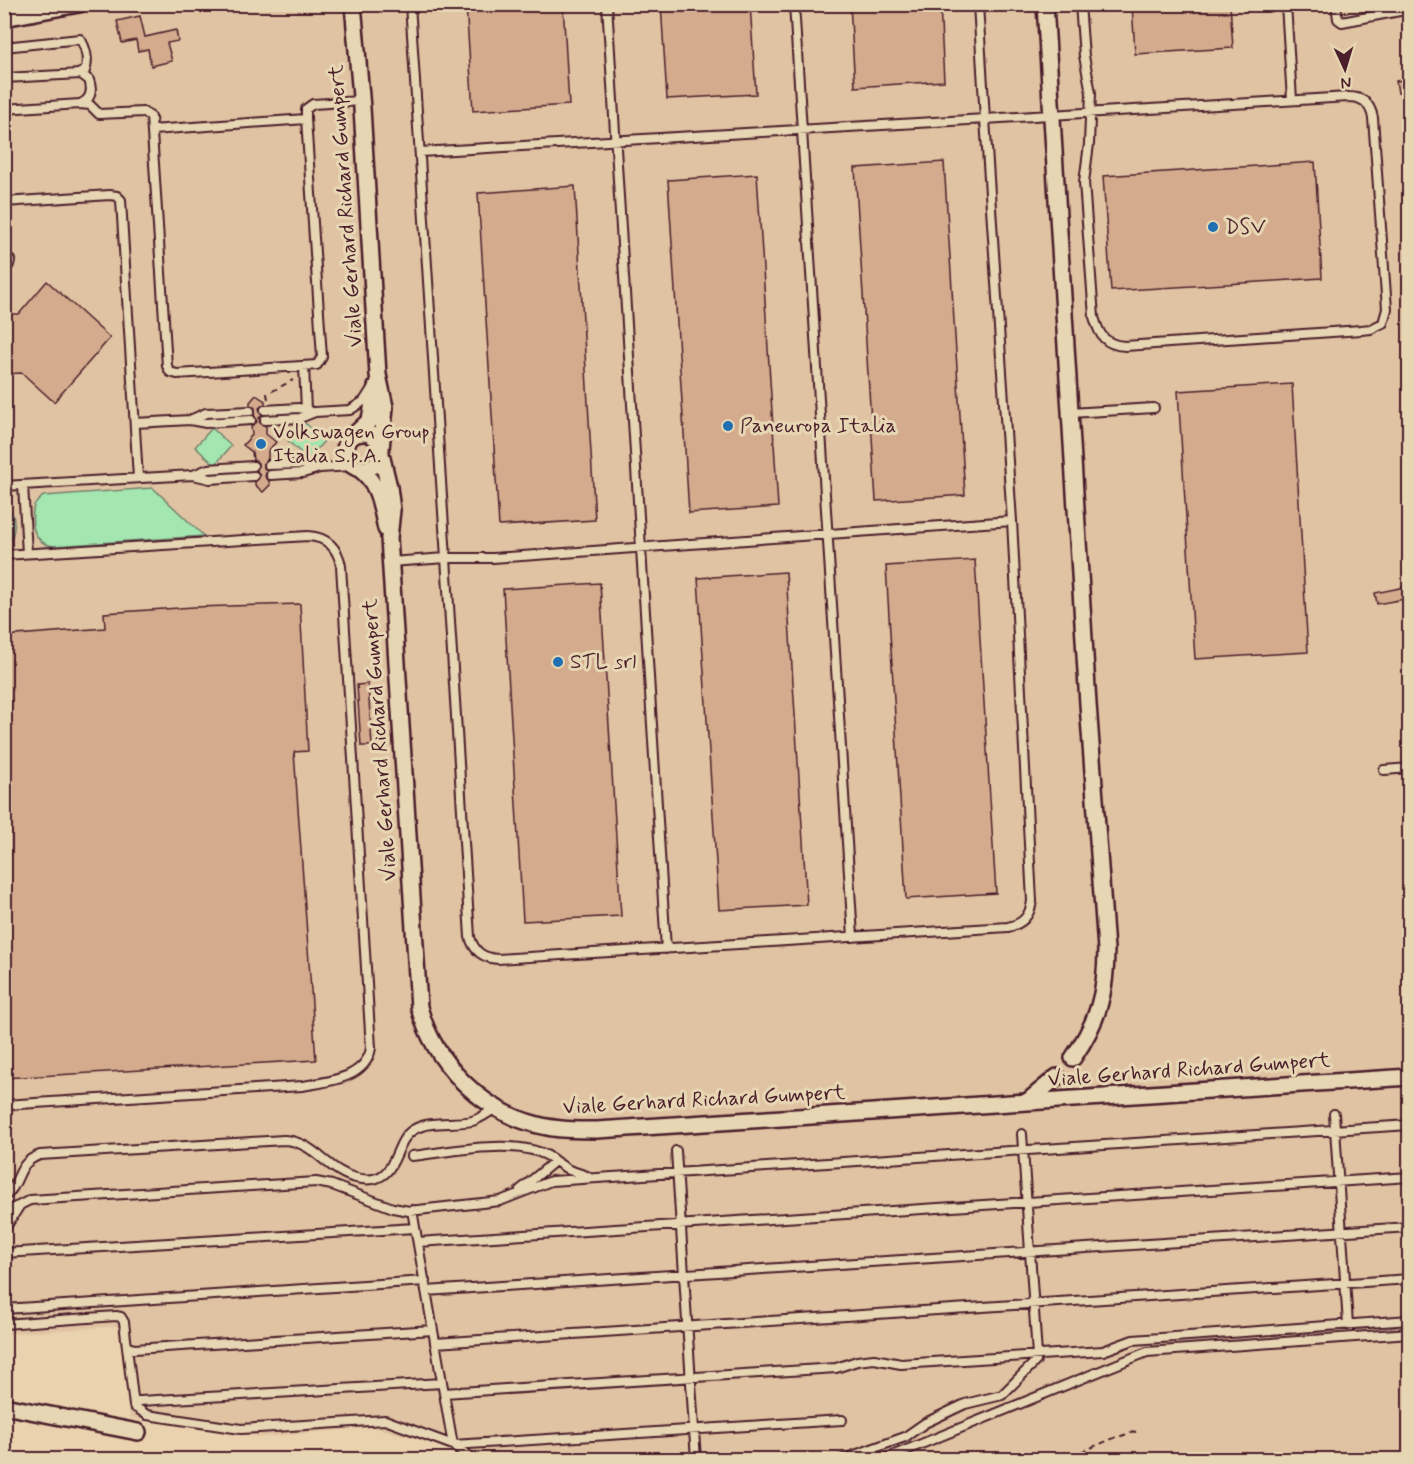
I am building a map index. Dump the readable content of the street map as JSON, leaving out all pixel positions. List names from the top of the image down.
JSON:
{
  "streets": {
    "street": ["Viale Gerhard Richard Gumpert"]
  },
  "places": [
    "DSV",
    "Paneuropa Italia",
    "Volkswagen Group Italia S.p.A.",
    "STL srl"
  ],
  "north": "bottom"
}
